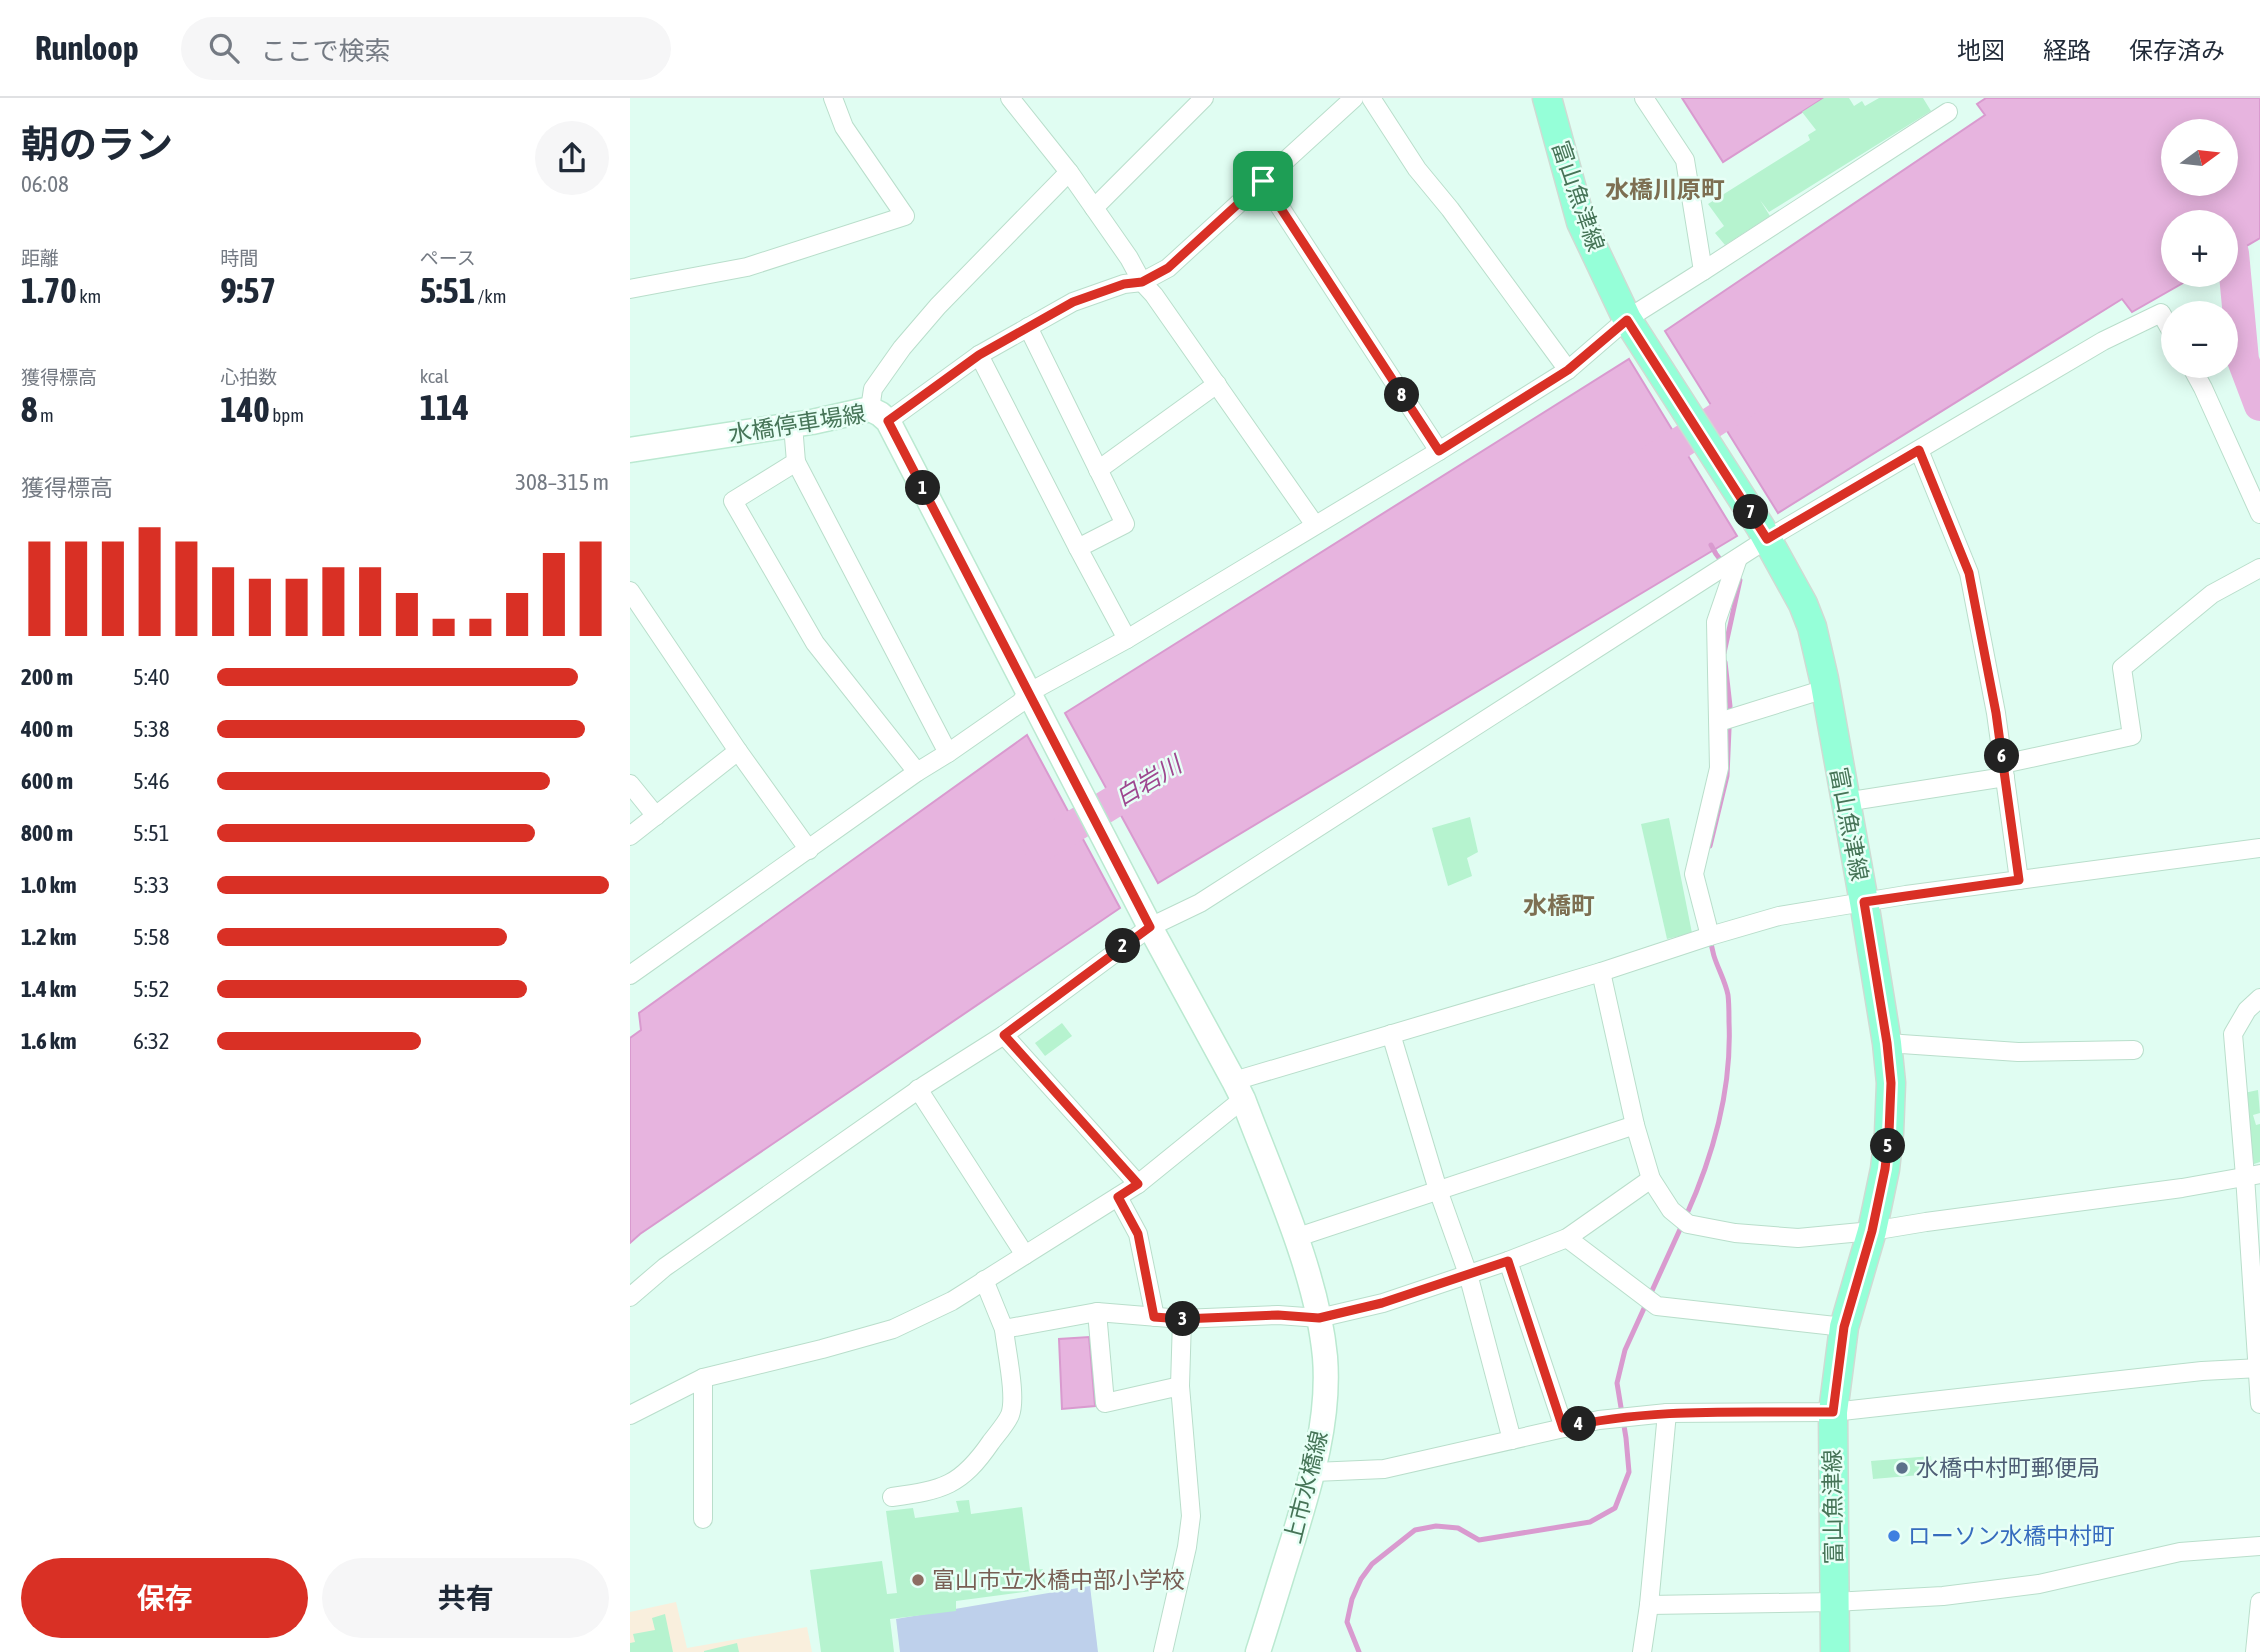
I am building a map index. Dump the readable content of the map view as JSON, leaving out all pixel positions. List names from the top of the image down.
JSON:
{
  "streets": {
    "main road": ["富山魚津線", "水橋停車場線", "上市水橋線"]
  },
  "crossings": [
    ["水橋停車場線", "上市水橋線"]
  ],
  "districts": ["水橋川原町", "水橋町"],
  "water": ["白岩川"],
  "places": ["水橋中村町郵便局", "ローソン水橋中村町", "富山市立水橋中部小学校"],
  "north": "right",
  "page": {
    "header": "Runloop",
    "search": "ここで検索",
    "nav": ["地図", "経路", "保存済み"],
    "heading": ["朝のラン", "06:08"],
    "map_buttons": ["+", "−"],
    "stats": [
      ["距離", "1.70 km"],
      ["時間", "9:57"],
      ["ペース", "5:51 /km"],
      ["獲得標高", "8 m"],
      ["心拍数", "140 bpm"],
      ["kcal", "114"]
    ],
    "pins": [
      "8",
      "1",
      "7",
      "6",
      "2",
      "5",
      "3",
      "4"
    ],
    "chart": ["獲得標高", "308–315 m"],
    "list": [
      {
        "name": "200 m",
        "note": "5:40"
      },
      {
        "name": "400 m",
        "note": "5:38"
      },
      {
        "name": "600 m",
        "note": "5:46"
      },
      {
        "name": "800 m",
        "note": "5:51"
      },
      {
        "name": "1.0 km",
        "note": "5:33"
      },
      {
        "name": "1.2 km",
        "note": "5:58"
      },
      {
        "name": "1.4 km",
        "note": "5:52"
      },
      {
        "name": "1.6 km",
        "note": "6:32"
      }
    ],
    "buttons": ["保存", "共有"]
  }
}
